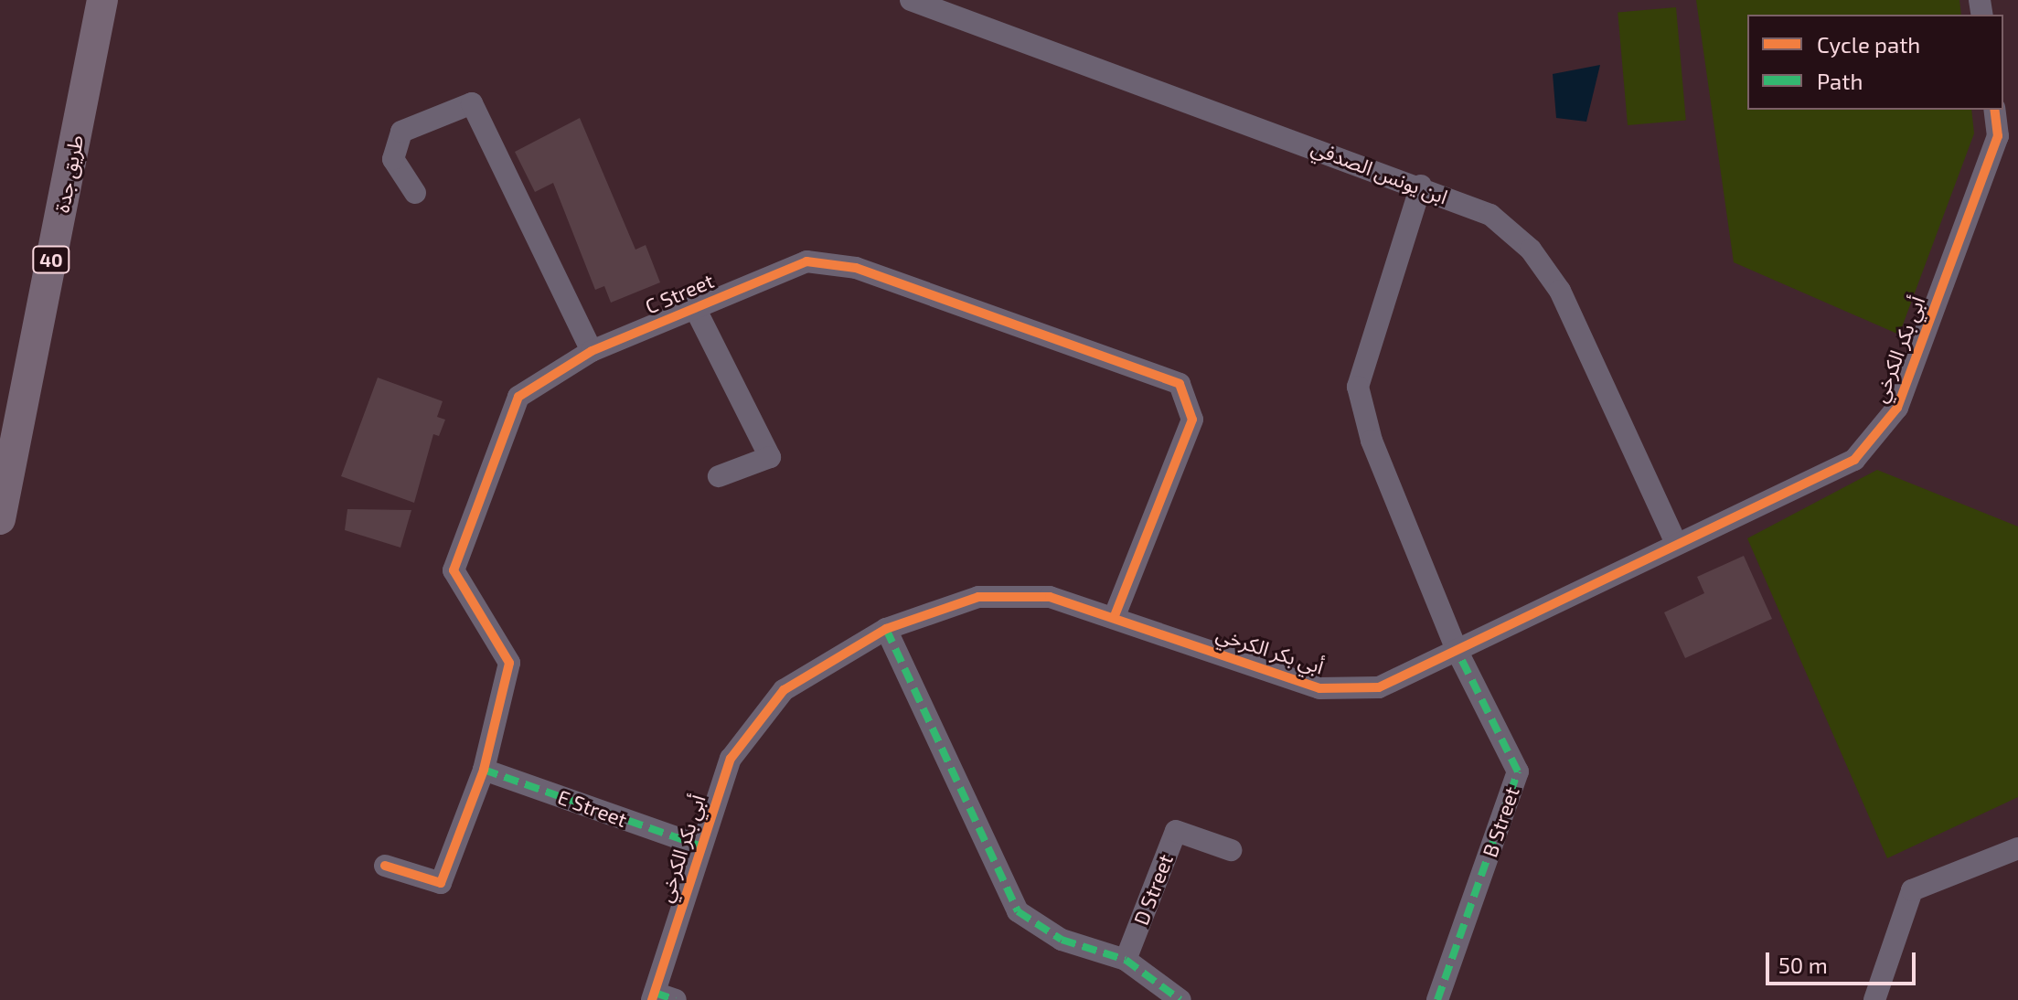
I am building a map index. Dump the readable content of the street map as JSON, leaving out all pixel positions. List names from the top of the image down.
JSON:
{
  "streets": {
    "highway": ["طريق جدة", "40"],
    "street": [
      "ابن يونس الصدفي",
      "C Street",
      "أبي بكر الكرخي",
      "E Street",
      "B Street",
      "D Street"
    ]
  },
  "crossings": [
    ["ابن يونس الصدفي", "أبي بكر الكرخي"],
    ["ابن يونس الصدفي", "B Street"],
    ["C Street", "أبي بكر الكرخي"],
    ["C Street", "E Street"],
    ["أبي بكر الكرخي", "E Street"],
    ["أبي بكر الكرخي", "B Street"]
  ],
  "legend": ["Cycle path", "Path"],
  "scale_bar": "50 m"
}
